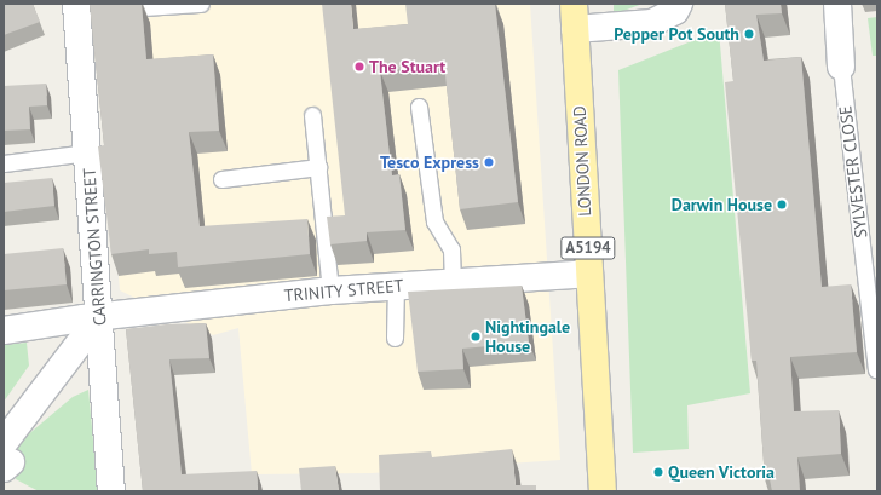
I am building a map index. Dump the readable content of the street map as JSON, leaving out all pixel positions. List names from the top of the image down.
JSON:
{
  "streets": {
    "main road": ["LONDON ROAD", "A5194"],
    "street": ["SYLVESTER CLOSE", "CARRINGTON STREET", "TRINITY STREET"]
  },
  "crossings": [
    ["LONDON ROAD", "TRINITY STREET"],
    ["CARRINGTON STREET", "TRINITY STREET"]
  ],
  "places": [
    "Pepper Pot South",
    "The Stuart",
    "Tesco Express",
    "Darwin House",
    "Nightingale House",
    "Queen Victoria"
  ]
}
